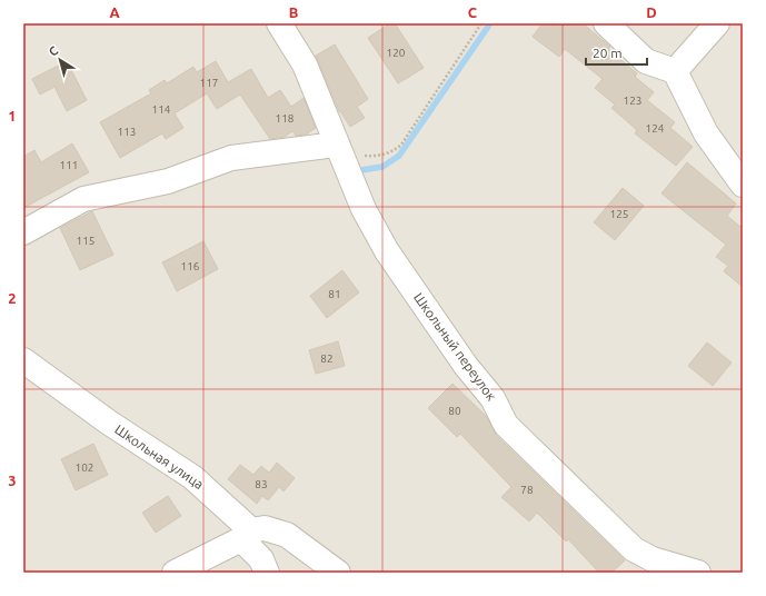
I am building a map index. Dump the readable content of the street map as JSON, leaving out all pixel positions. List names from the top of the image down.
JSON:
{
  "streets": {
    "street": ["Школьный переулок", "Школьная улица"]
  },
  "house_numbers": [
    "120",
    "117",
    "123",
    "114",
    "118",
    "124",
    "113",
    "111",
    "125",
    "115",
    "116",
    "81",
    "82",
    "80",
    "102",
    "83",
    "78"
  ],
  "scale_bar": "20 m",
  "north": "top left",
  "grid": {
    "columns": [
      "A",
      "B",
      "C",
      "D"
    ],
    "rows": ["1", "2", "3"]
  }
}
